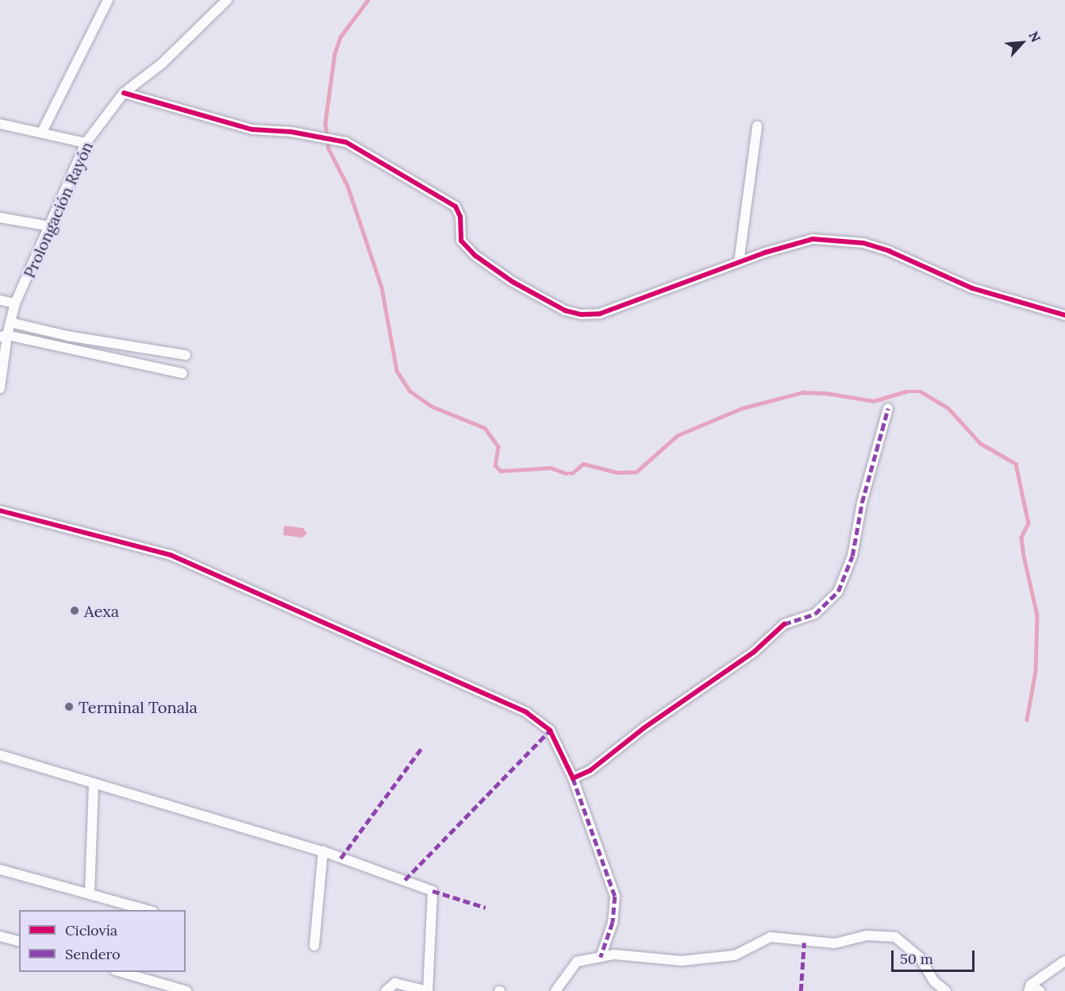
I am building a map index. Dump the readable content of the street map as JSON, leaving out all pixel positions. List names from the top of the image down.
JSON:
{
  "streets": {
    "street": ["Prolongación Rayón"]
  },
  "places": ["Aexa", "Terminal Tonala"],
  "legend": ["Ciclovía", "Sendero"],
  "scale_bar": "50 m",
  "north": "top right"
}
